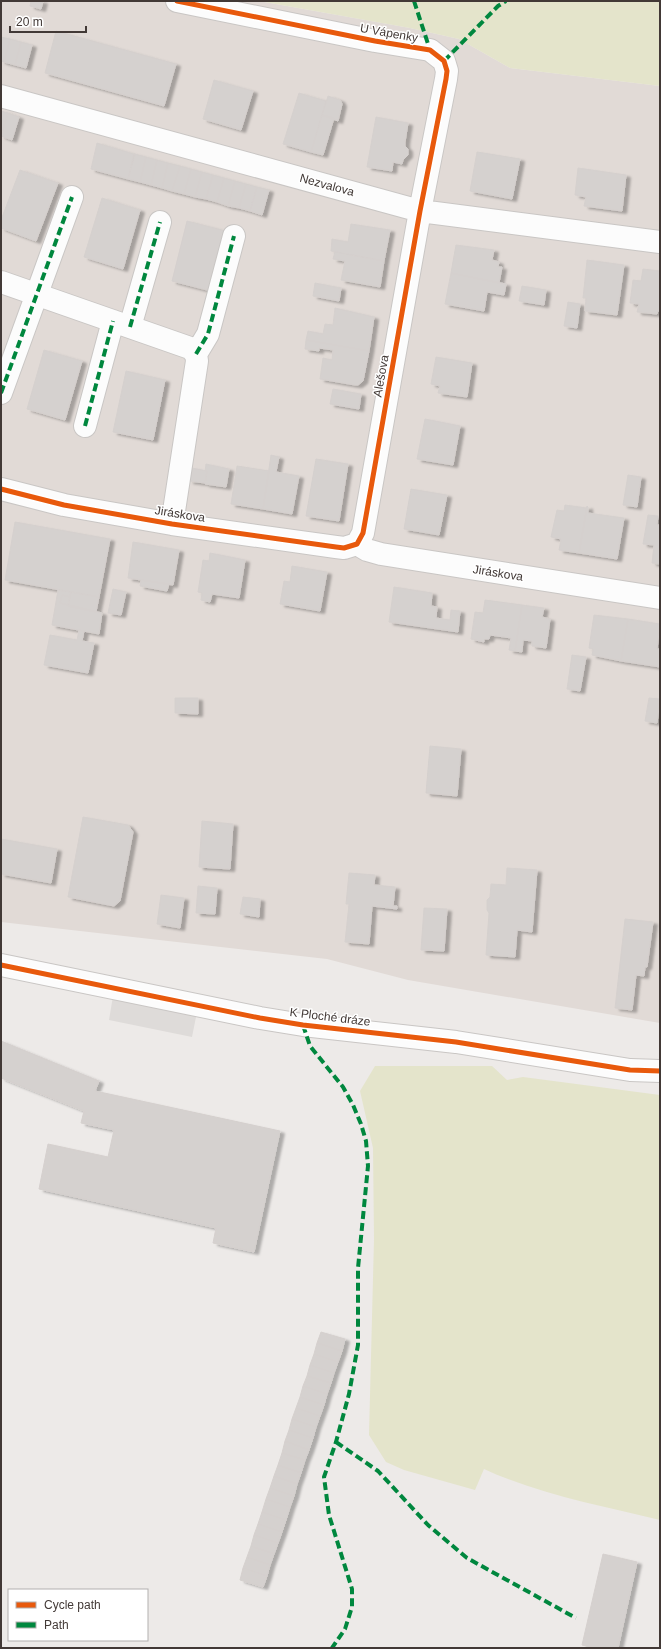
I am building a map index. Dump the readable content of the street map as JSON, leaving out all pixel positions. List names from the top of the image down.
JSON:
{
  "streets": {
    "street": [
      "U Vápenky",
      "Nezvalova",
      "Alešova",
      "Jiráskova",
      "K Ploché dráze"
    ]
  },
  "crossings": [
    ["U Vápenky", "Nezvalova"],
    ["U Vápenky", "Alešova"],
    ["Nezvalova", "Alešova"],
    ["Alešova", "Jiráskova"]
  ],
  "legend": ["Cycle path", "Path"],
  "scale_bar": "20 m"
}
